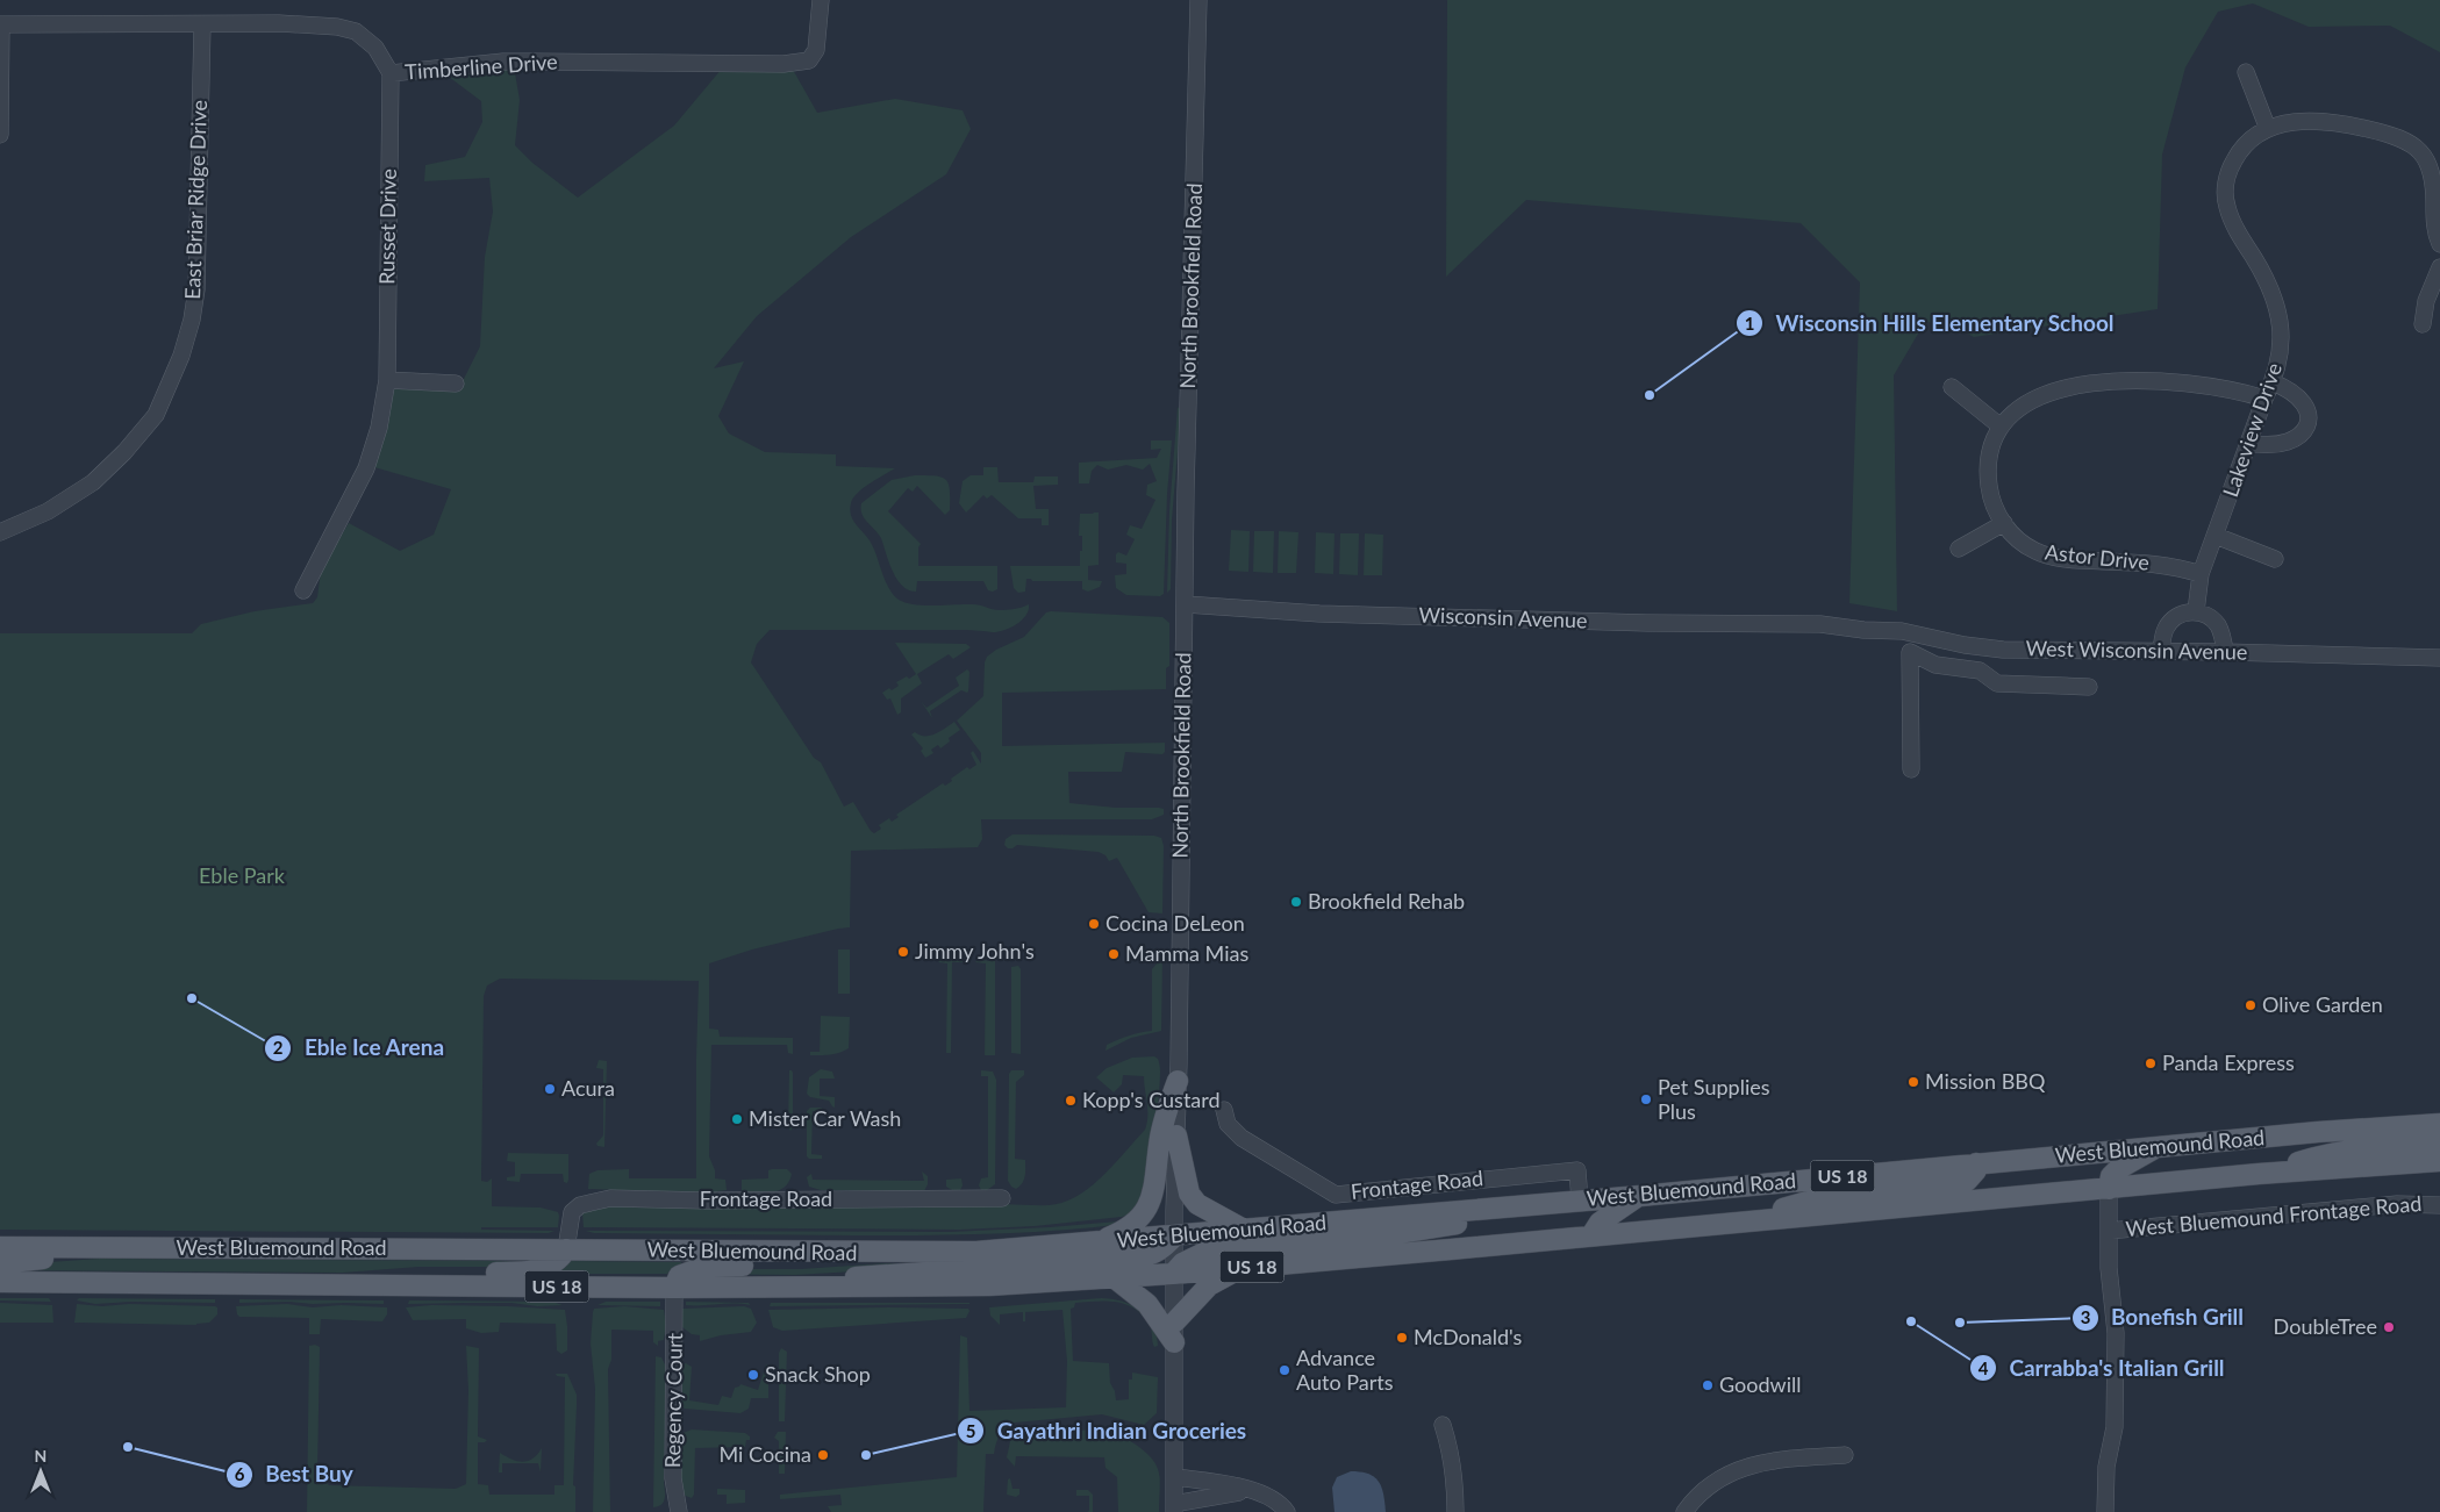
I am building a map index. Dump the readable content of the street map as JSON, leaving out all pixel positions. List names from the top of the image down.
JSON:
{
  "streets": {
    "main road": ["West Bluemound Road", "US 18"],
    "street": [
      "Timberline Drive",
      "East Briar Ridge Drive",
      "Russet Drive",
      "North Brookfield Road",
      "Lakeview Drive",
      "Astor Drive",
      "Wisconsin Avenue",
      "West Wisconsin Avenue",
      "Frontage Road",
      "West Bluemound Frontage Road",
      "Regency Court"
    ]
  },
  "crossings": [
    ["Timberline Drive", "East Briar Ridge Drive"],
    ["Timberline Drive", "Russet Drive"],
    ["North Brookfield Road", "Wisconsin Avenue"],
    ["North Brookfield Road", "West Bluemound Road"],
    ["Lakeview Drive", "Astor Drive"],
    ["Wisconsin Avenue", "West Wisconsin Avenue"],
    ["West Bluemound Road", "Frontage Road"],
    ["West Bluemound Road", "Regency Court"]
  ],
  "parks": ["Eble Park"],
  "places": [
    "Wisconsin Hills Elementary School",
    "Brookfield Rehab",
    "Cocina DeLeon",
    "Jimmy John's",
    "Mamma Mias",
    "Eble Ice Arena",
    "Olive Garden",
    "Panda Express",
    "Mission BBQ",
    "Acura",
    "Pet Supplies Plus",
    "Kopp's Custard",
    "Mister Car Wash",
    "Carrabba's Italian Grill",
    "Bonefish Grill",
    "DoubleTree",
    "McDonald's",
    "Advance Auto Parts",
    "Snack Shop",
    "Goodwill",
    "Best Buy",
    "Mi Cocina",
    "Gayathri Indian Groceries"
  ],
  "north": "top"
}
